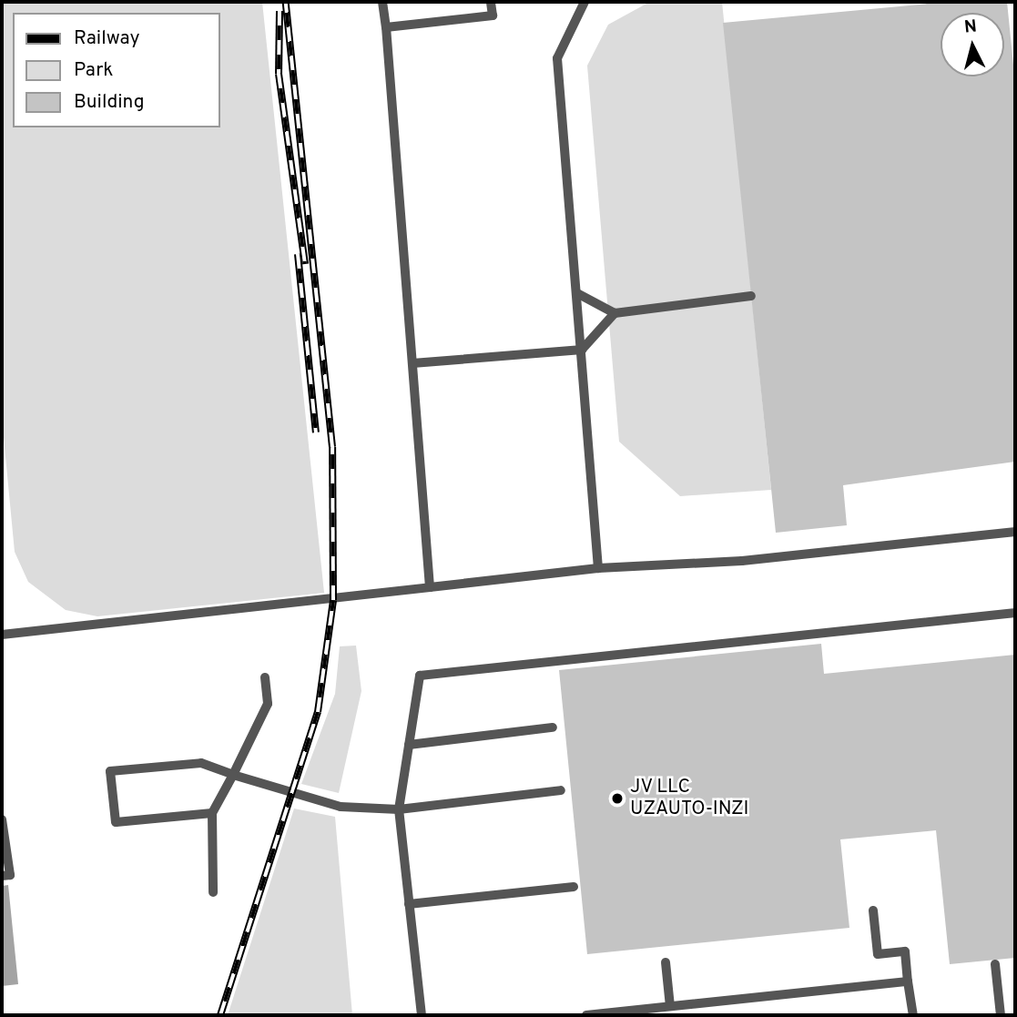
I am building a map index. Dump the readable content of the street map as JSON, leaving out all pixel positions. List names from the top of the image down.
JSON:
{
  "places": ["JV LLC UZAUTO-INZI"],
  "legend": ["Railway", "Park", "Building"],
  "north": "top"
}
